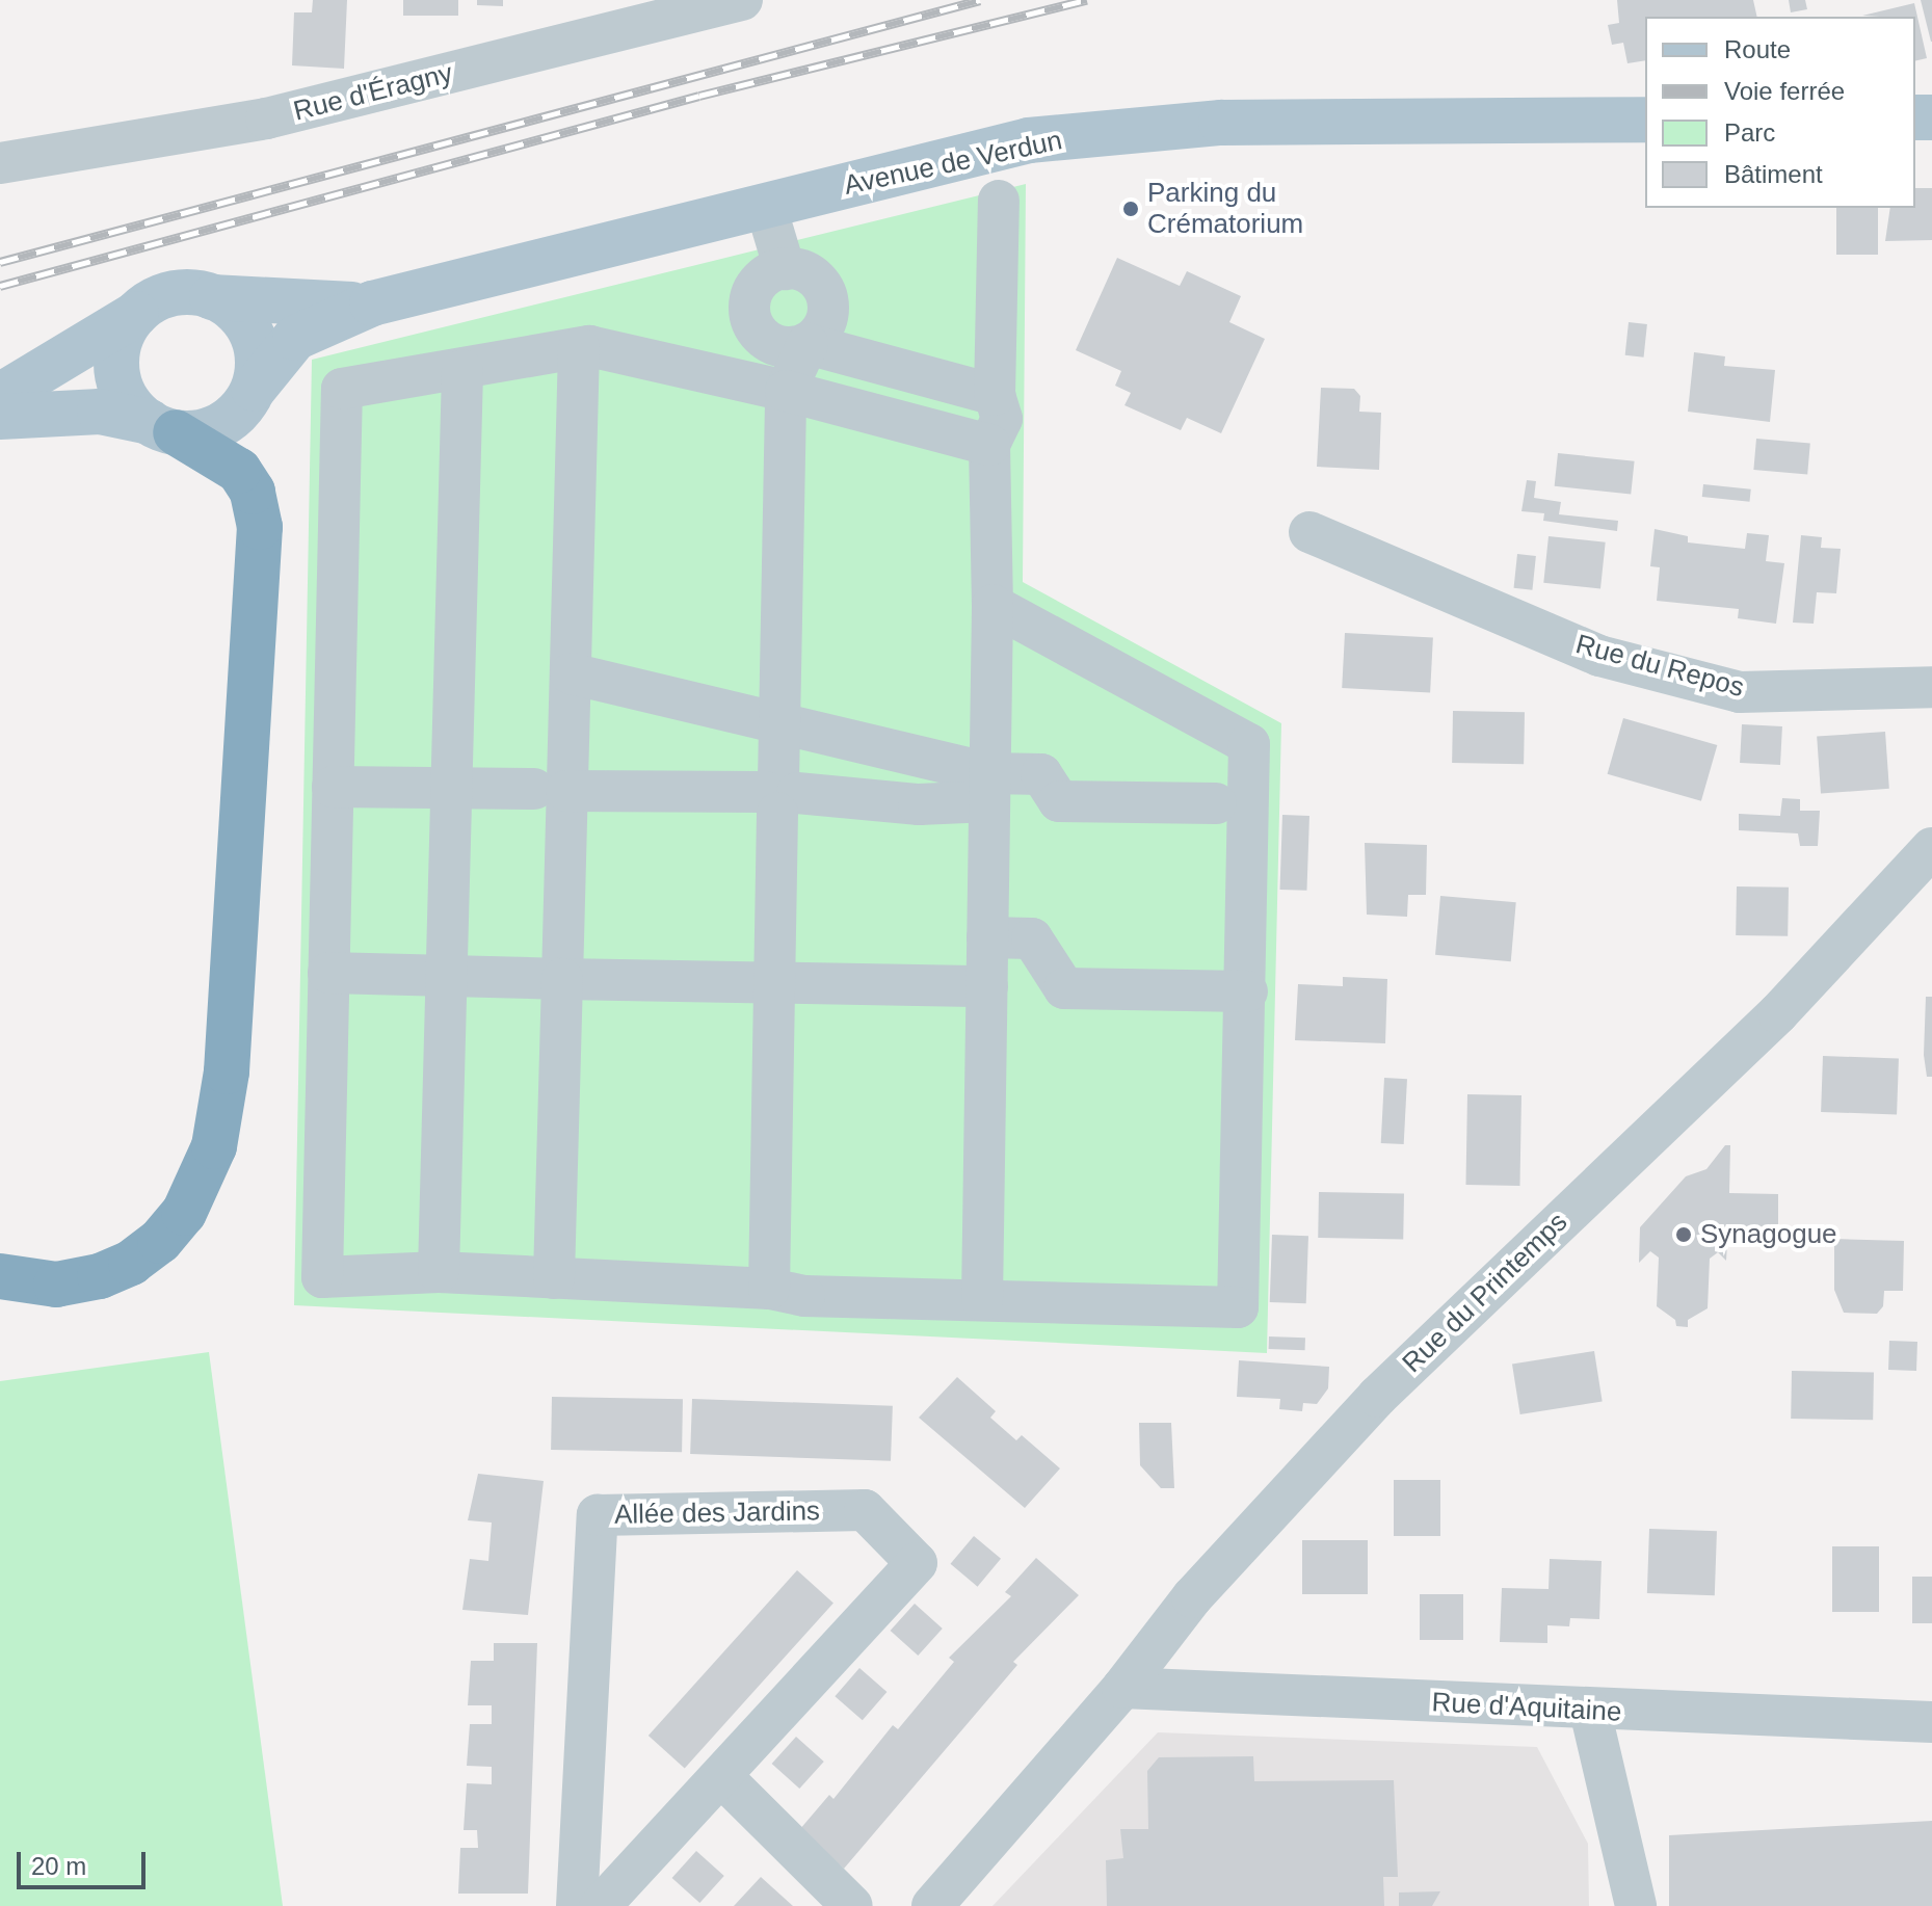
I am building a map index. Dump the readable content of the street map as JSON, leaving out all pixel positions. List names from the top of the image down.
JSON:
{
  "streets": {
    "main road": ["Avenue de Verdun"],
    "street": [
      "Rue d'Éragny",
      "Rue du Repos",
      "Rue du Printemps",
      "Allée des Jardins",
      "Rue d'Aquitaine"
    ]
  },
  "crossings": [
    ["Rue du Printemps", "Rue d'Aquitaine"]
  ],
  "places": ["Parking du Crématorium", "Synagogue"],
  "legend": [
    "Route",
    "Voie ferrée",
    "Parc",
    "Bâtiment"
  ],
  "scale_bar": "20 m"
}
